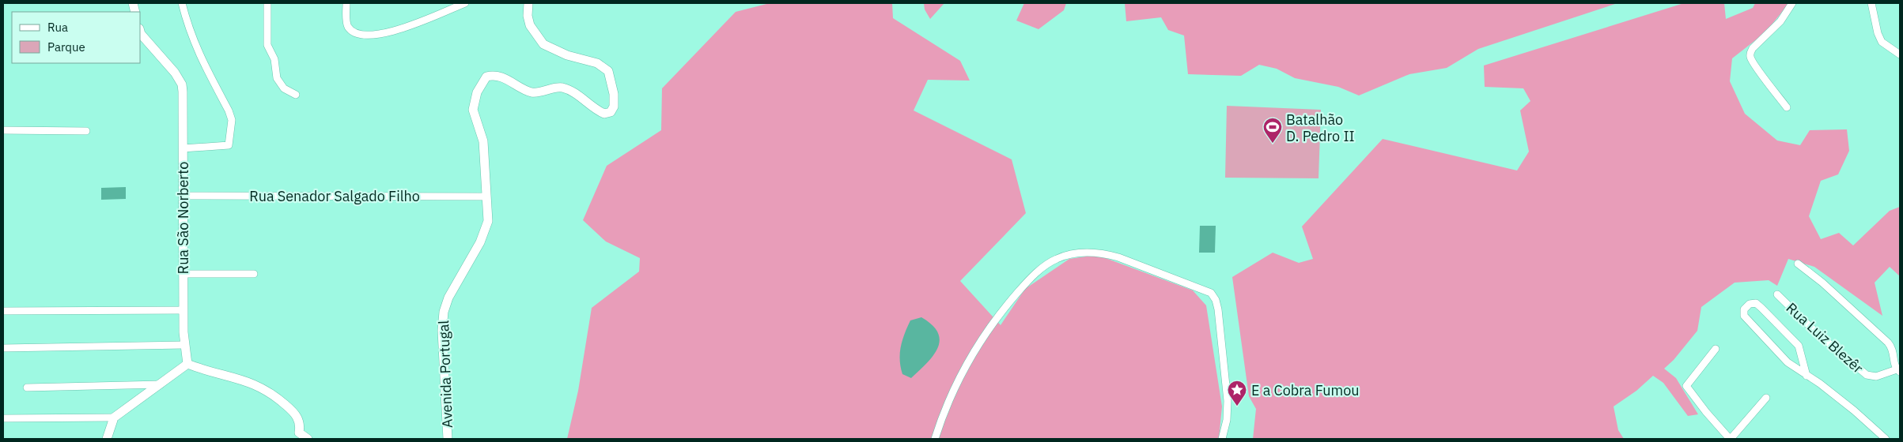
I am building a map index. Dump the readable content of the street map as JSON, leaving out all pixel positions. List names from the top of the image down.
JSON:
{
  "streets": {
    "street": [
      "Rua Senador Salgado Filho",
      "Rua São Norberto",
      "Rua Luiz Blezêr",
      "Avenida Portugal"
    ]
  },
  "crossings": [
    ["Rua Senador Salgado Filho", "Rua São Norberto"],
    ["Rua Senador Salgado Filho", "Avenida Portugal"]
  ],
  "places": {
    "sports": ["Batalhão D. Pedro II"],
    "place": ["E a Cobra Fumou"]
  },
  "legend": ["Rua", "Parque"]
}
